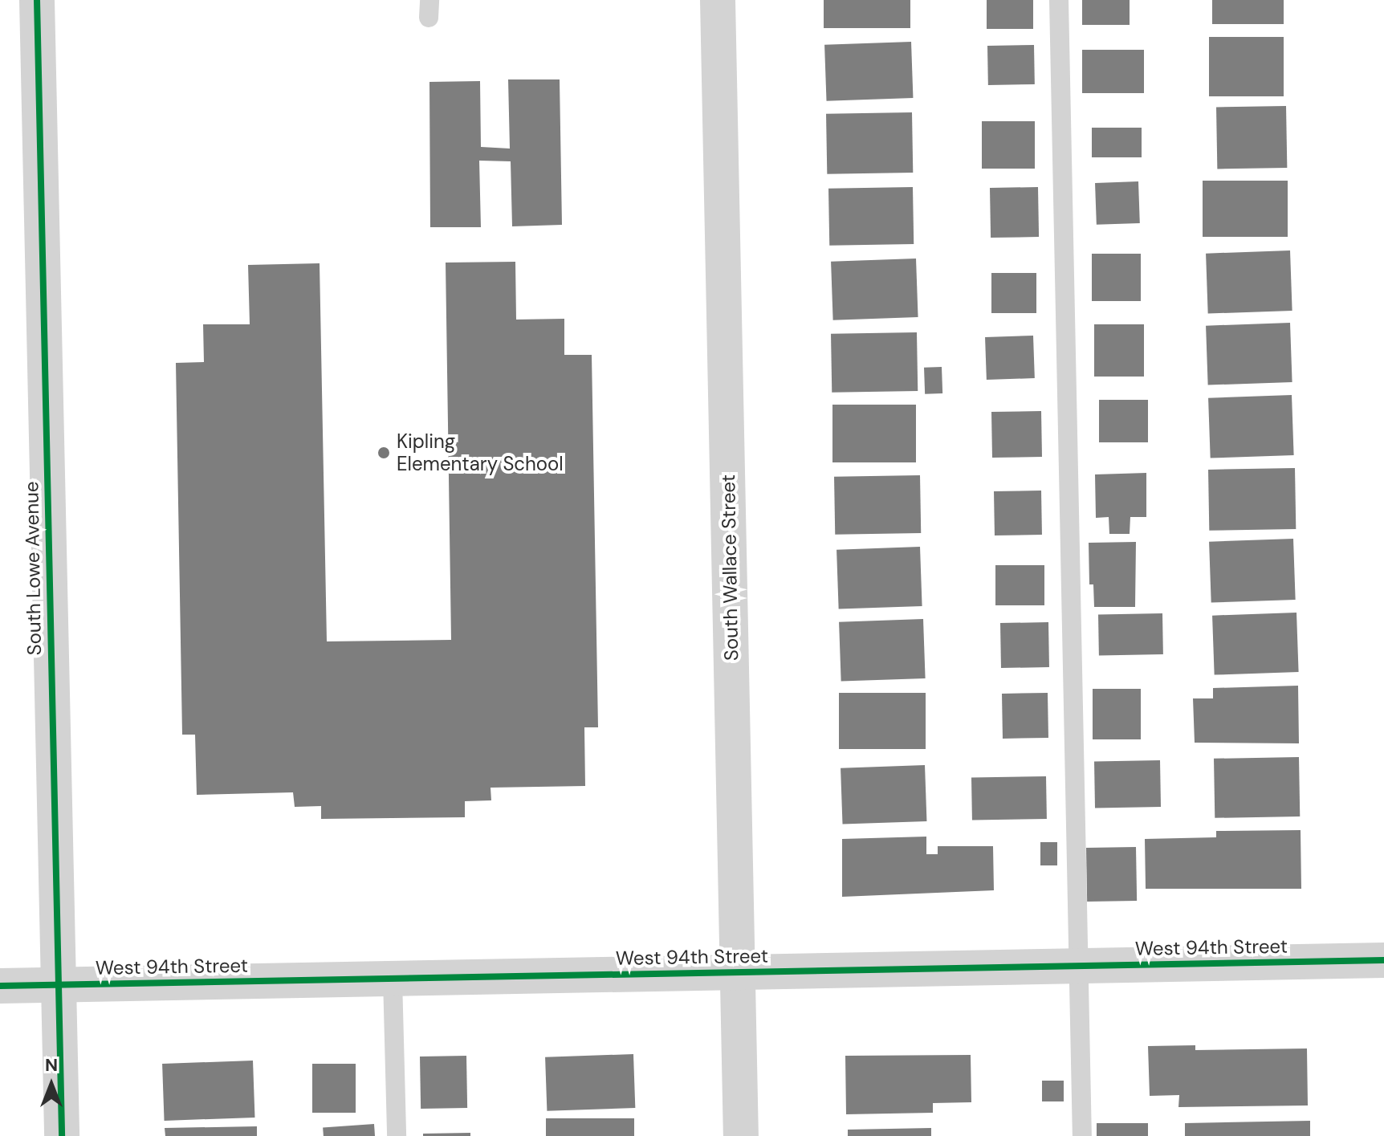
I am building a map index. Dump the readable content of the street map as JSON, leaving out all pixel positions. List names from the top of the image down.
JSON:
{
  "streets": {
    "street": ["South Wallace Street", "South Lowe Avenue", "West 94th Street"]
  },
  "crossings": [
    ["South Wallace Street", "West 94th Street"],
    ["South Lowe Avenue", "West 94th Street"]
  ],
  "places": ["Kipling Elementary School"],
  "north": "top"
}
